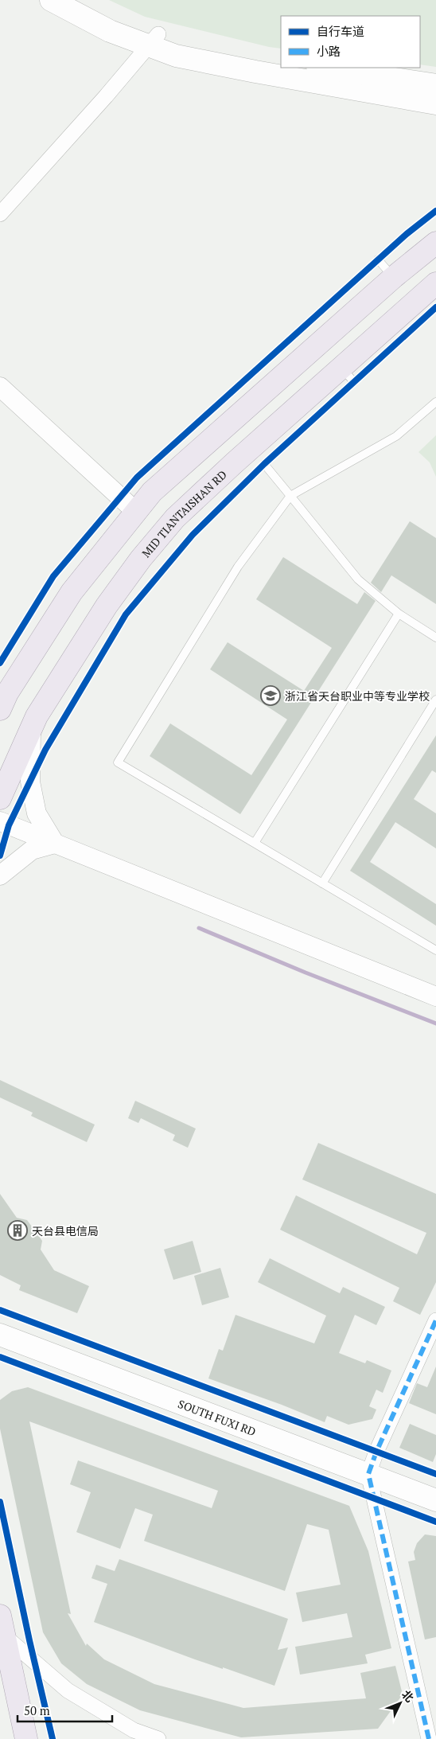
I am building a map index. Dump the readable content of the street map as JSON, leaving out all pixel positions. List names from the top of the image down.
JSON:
{
  "streets": {
    "main road": ["MID TIANTAISHAN RD", "SOUTH FUXI RD"]
  },
  "places": {
    "school or university": ["浙江省天台职业中等专业学校"],
    "building": ["天台县电信局"]
  },
  "legend": ["自行车道", "小路"],
  "scale_bar": "50 m",
  "north": "top right"
}
